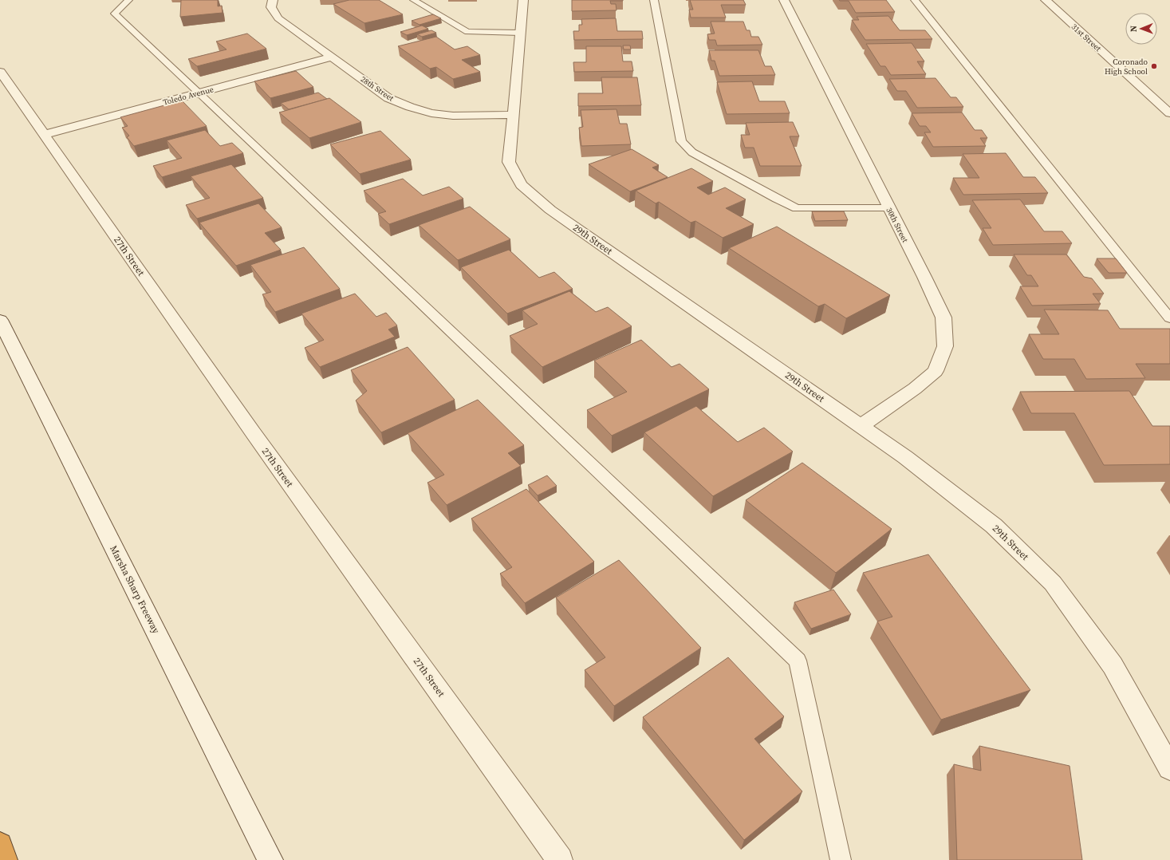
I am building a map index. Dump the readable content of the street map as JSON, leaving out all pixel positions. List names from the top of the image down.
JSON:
{
  "streets": {
    "street": [
      "31st Street",
      "28th Street",
      "Toledo Avenue",
      "30th Street",
      "29th Street",
      "27th Street",
      "Marsha Sharp Freeway"
    ]
  },
  "crossings": [
    ["28th Street", "Toledo Avenue"],
    ["28th Street", "29th Street"],
    ["Toledo Avenue", "27th Street"],
    ["30th Street", "29th Street"]
  ],
  "places": ["Coronado High School"],
  "north": "left"
}
